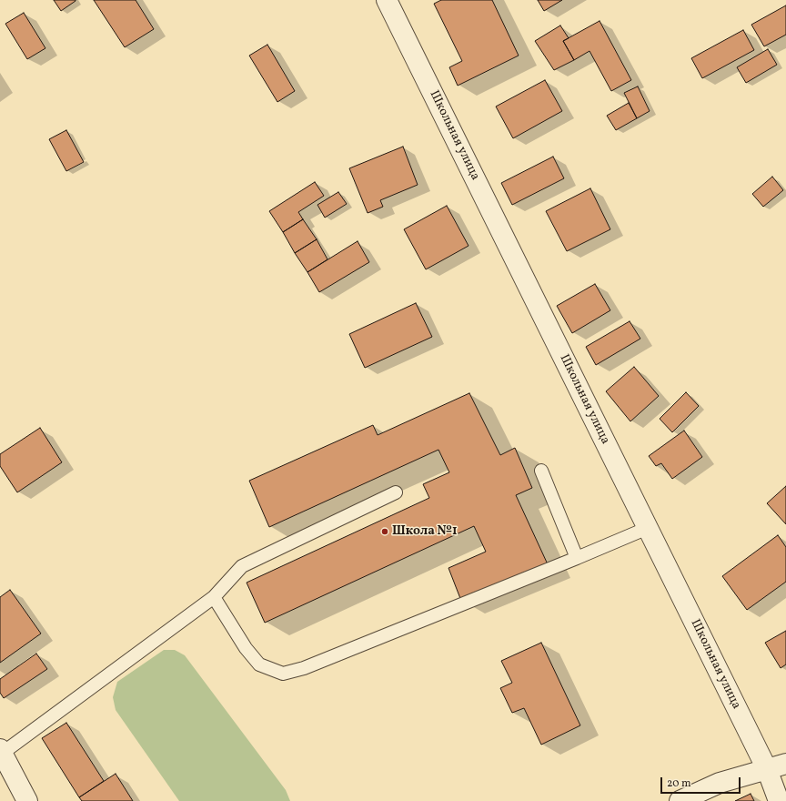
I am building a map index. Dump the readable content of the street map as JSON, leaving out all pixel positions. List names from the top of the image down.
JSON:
{
  "streets": {
    "street": ["Школьная улица"]
  },
  "places": ["Школа №1"],
  "scale_bar": "20 m"
}
